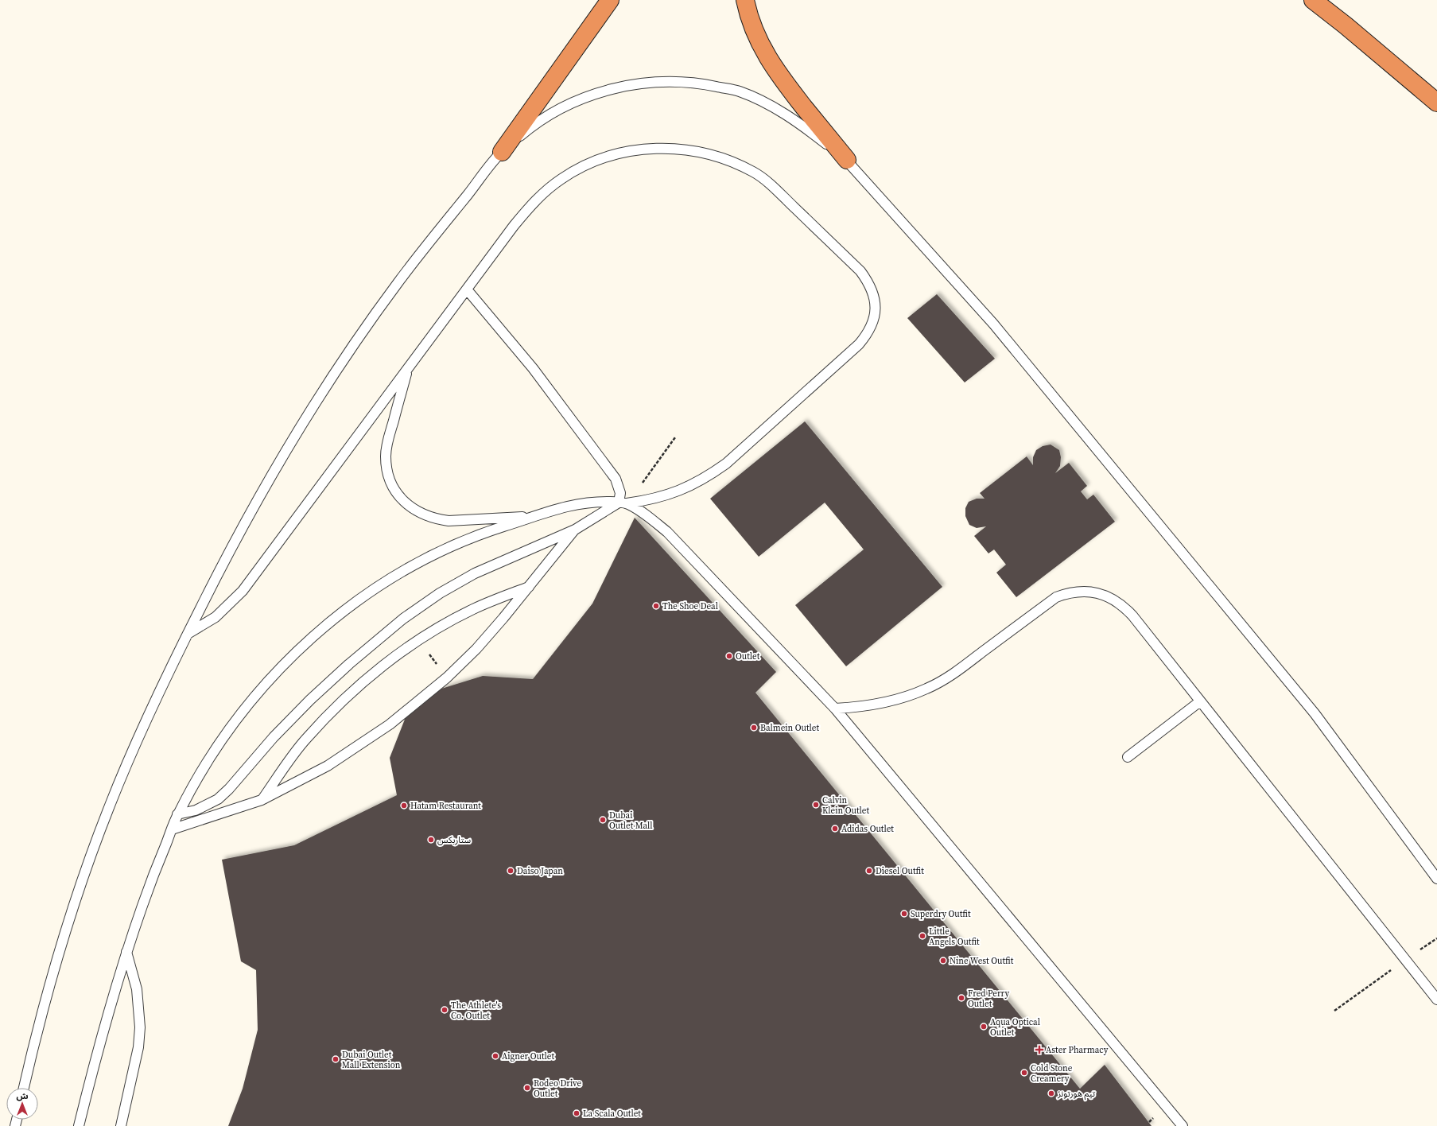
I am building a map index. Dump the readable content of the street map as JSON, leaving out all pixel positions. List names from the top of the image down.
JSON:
{
  "places": {
    "other": [
      "The Shoe Deal",
      "Outlet",
      "Balmein Outlet",
      "Calvin Klein Outlet",
      "Hatam Restaurant",
      "Dubai Outlet Mall",
      "Adidas Outlet",
      "ستاربكس",
      "Daiso Japan",
      "Diesel Outfit",
      "Superdry Outfit",
      "Little Angels Outfit",
      "Nine West Outfit",
      "Fred Perry Outlet",
      "The Athlete's Co. Outlet",
      "Aqua Optical Outlet",
      "Aigner Outlet",
      "Dubai Outlet Mall Extension",
      "Cold Stone Creamery",
      "Rodeo Drive Outlet",
      "تيم هورتونز",
      "La Scala Outlet"
    ],
    "health": ["Aster Pharmacy"]
  },
  "north": "top"
}
